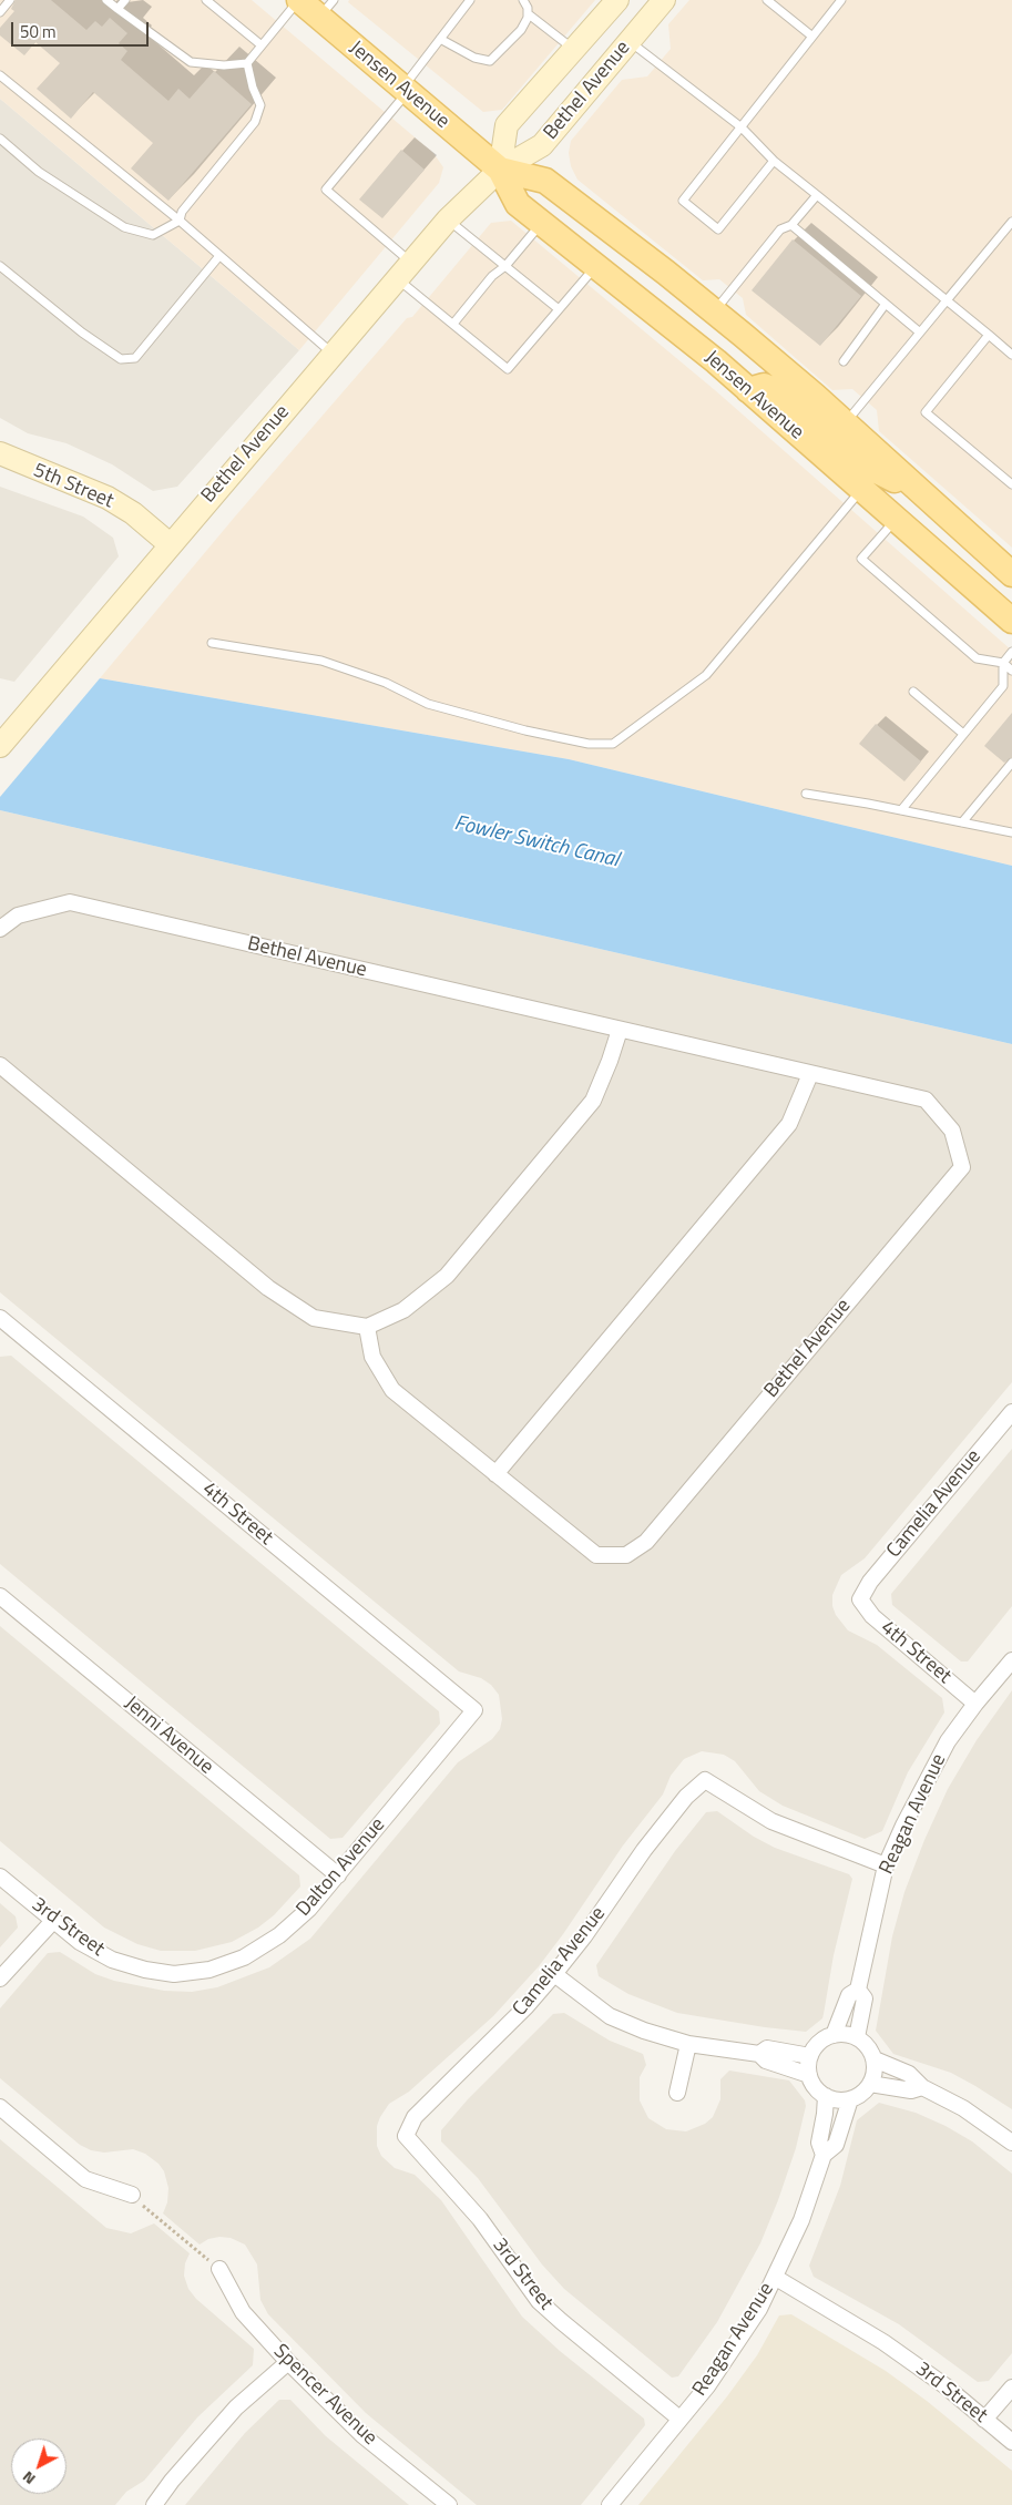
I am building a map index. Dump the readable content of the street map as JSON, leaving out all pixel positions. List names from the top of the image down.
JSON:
{
  "streets": {
    "main road": ["Jensen Avenue", "Bethel Avenue", "5th Street"],
    "street": [
      "Camelia Avenue",
      "4th Street",
      "Jenni Avenue",
      "Reagan Avenue",
      "Dalton Avenue",
      "3rd Street",
      "Spencer Avenue"
    ]
  },
  "crossings": [
    ["Jensen Avenue", "Bethel Avenue"],
    ["Bethel Avenue", "5th Street"],
    ["Camelia Avenue", "4th Street"],
    ["Camelia Avenue", "Reagan Avenue"],
    ["Camelia Avenue", "3rd Street"],
    ["4th Street", "Reagan Avenue"],
    ["4th Street", "Dalton Avenue"],
    ["Jenni Avenue", "Dalton Avenue"],
    ["Reagan Avenue", "3rd Street"],
    ["Dalton Avenue", "3rd Street"]
  ],
  "water": ["Fowler Switch Canal"],
  "scale_bar": "50 m",
  "north": "bottom left"
}
